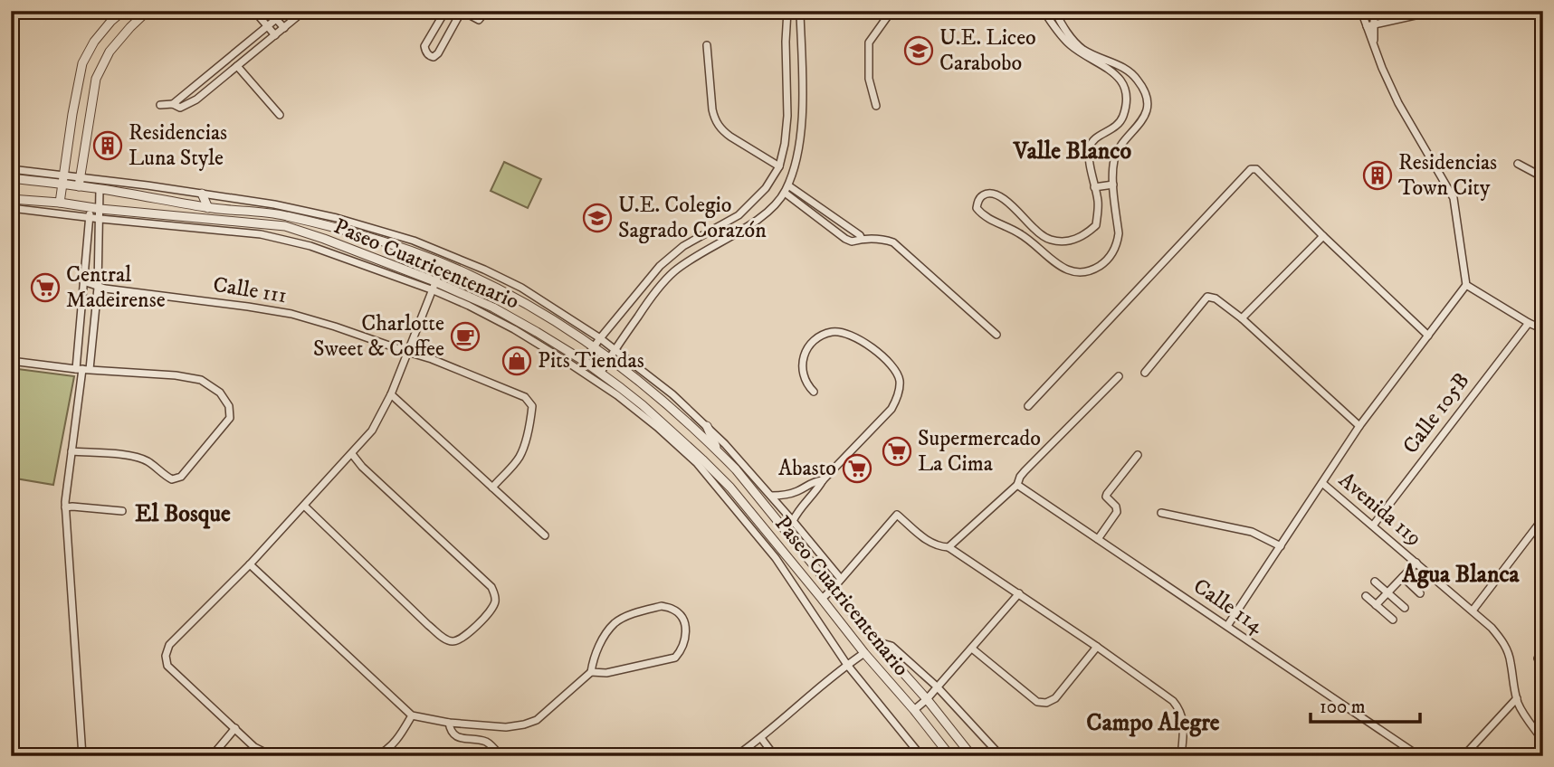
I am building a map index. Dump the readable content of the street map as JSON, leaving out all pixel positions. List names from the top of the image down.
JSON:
{
  "streets": {
    "street": [
      "Paseo Cuatricentenario",
      "Calle 111",
      "Calle 105B",
      "Avenida 119",
      "Calle 114"
    ]
  },
  "crossings": [
    ["Calle 105B", "Avenida 119"]
  ],
  "districts": [
    "Valle Blanco",
    "El Bosque",
    "Agua Blanca",
    "Campo Alegre"
  ],
  "places": {
    "school or university": ["U.E. Liceo Carabobo", "U.E. Colegio Sagrado Corazón"],
    "building": ["Residencias Luna Style", "Residencias Town City"],
    "supermarket": ["Central Madeirense", "Supermercado La Cima", "Abasto"],
    "cafe": ["Charlotte Sweet & Coffee"],
    "shop": ["Pits Tiendas"]
  },
  "scale_bar": "100 m"
}
